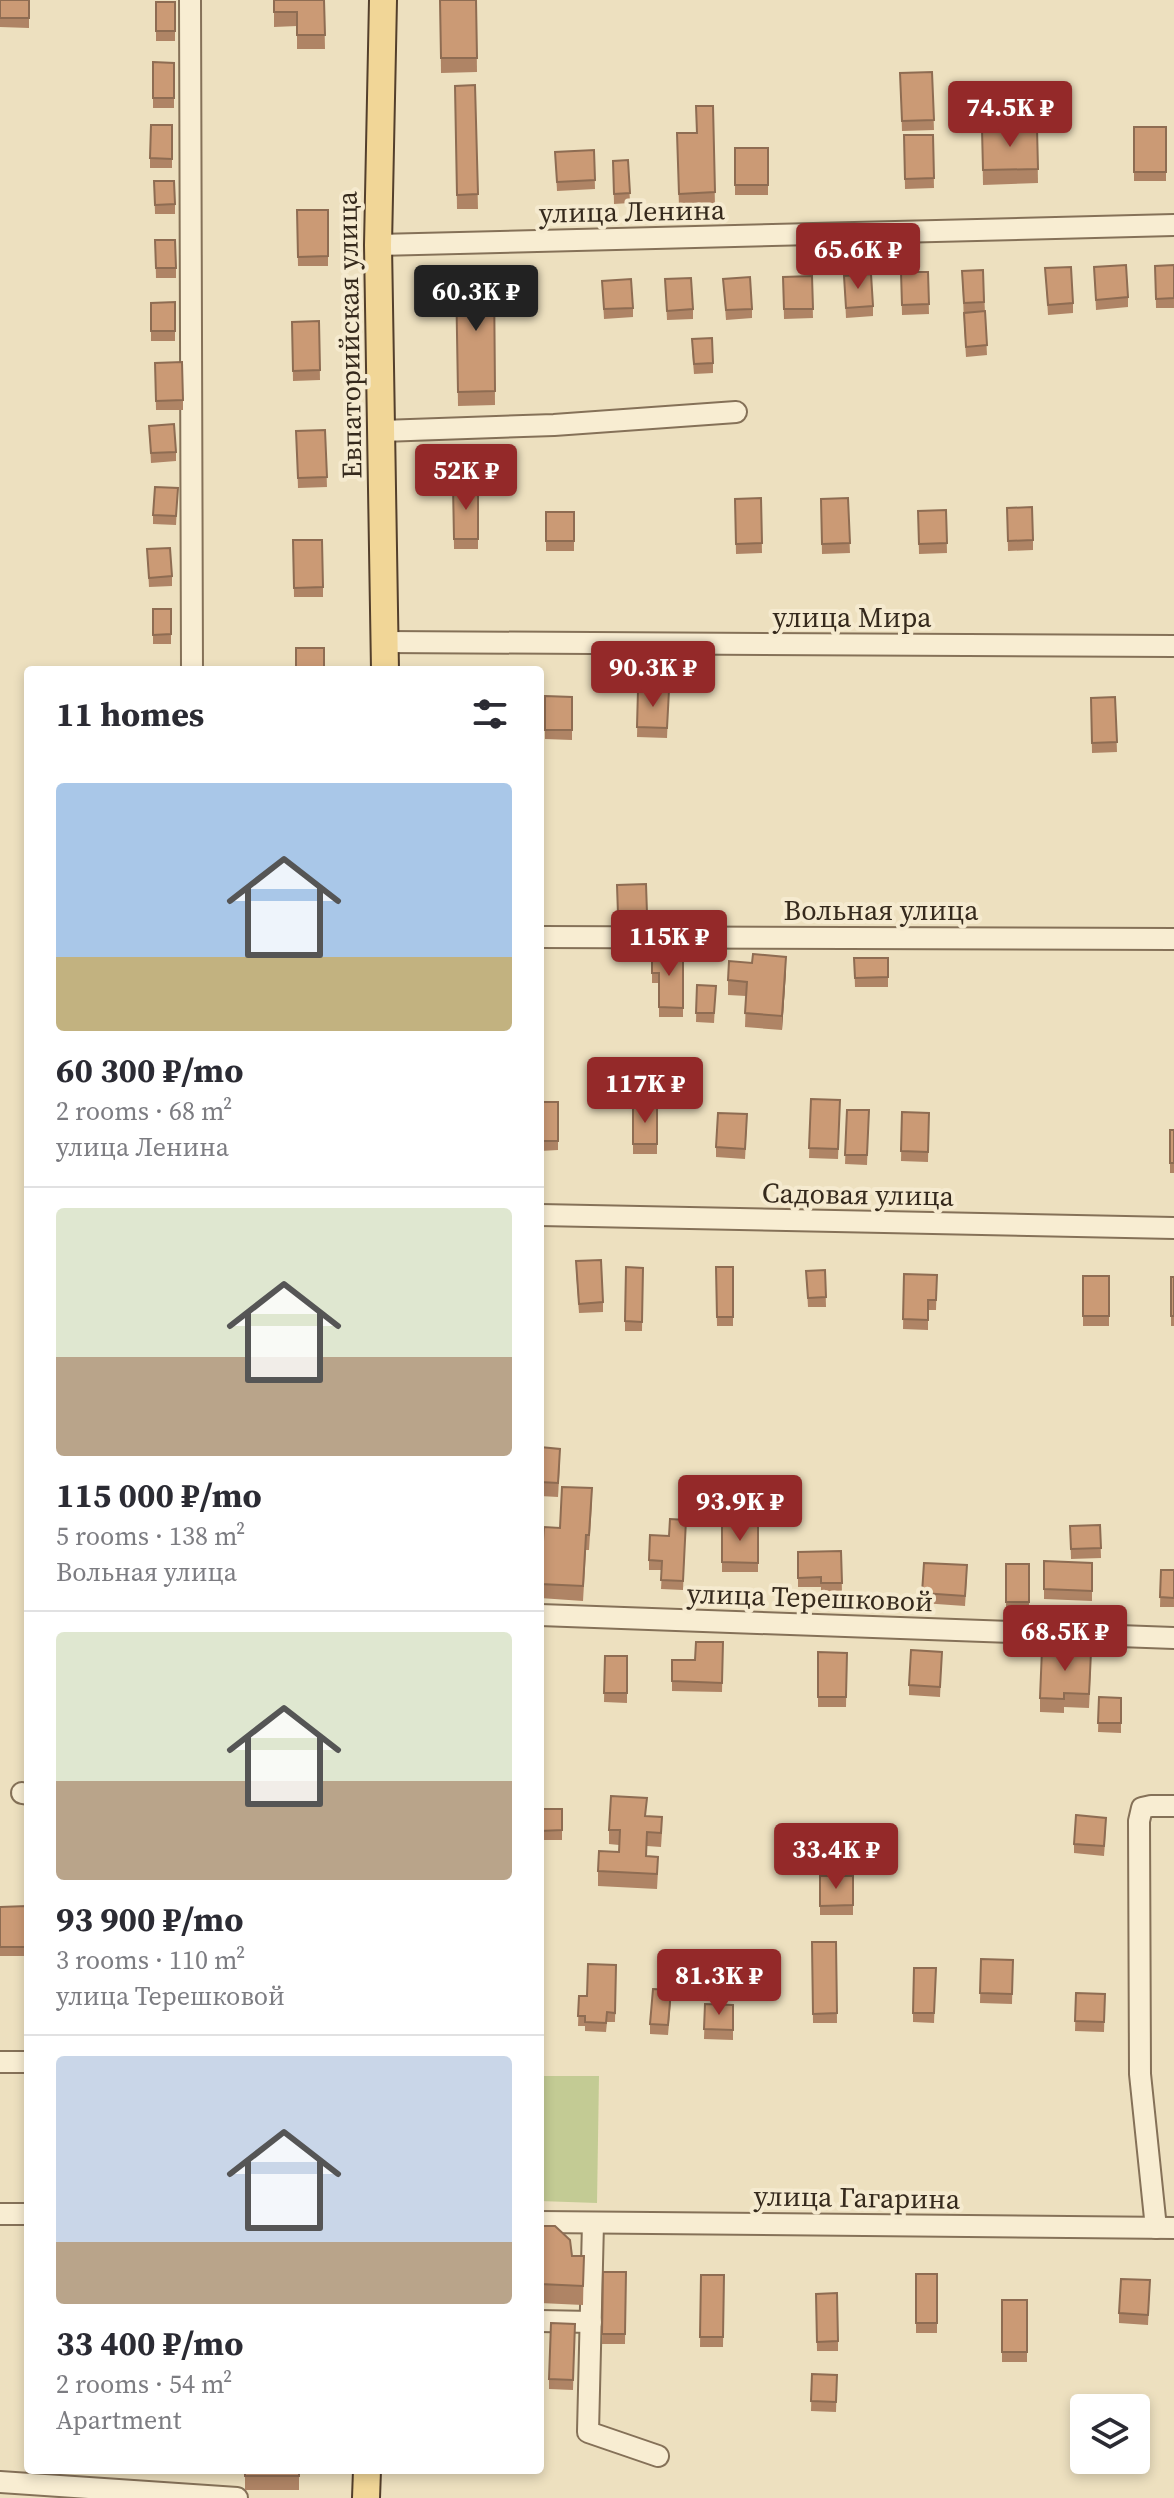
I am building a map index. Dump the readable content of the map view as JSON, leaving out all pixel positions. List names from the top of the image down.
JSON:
{
  "streets": {
    "main road": ["Евпаторийская улица"],
    "street": [
      "улица Ленина",
      "улица Мира",
      "Вольная улица",
      "Садовая улица",
      "улица Терешковой",
      "улица Гагарина"
    ]
  },
  "crossings": [
    ["улица Ленина", "Евпаторийская улица"],
    ["Евпаторийская улица", "улица Мира"]
  ],
  "page": {
    "price": [
      "74.5K ₽",
      "65.6K ₽",
      "60.3K ₽",
      "52K ₽",
      "90.3K ₽",
      "115K ₽",
      "117K ₽",
      "93.9K ₽",
      "68.5K ₽",
      "33.4K ₽",
      "81.3K ₽"
    ],
    "heading": "11 homes",
    "list": [
      {
        "name": "60 300 ₽/mo",
        "note": "2 rooms · 68 m² · улица Ленина"
      },
      {
        "name": "115 000 ₽/mo",
        "note": "5 rooms · 138 m² · Вольная улица"
      },
      {
        "name": "93 900 ₽/mo",
        "note": "3 rooms · 110 m² · улица Терешковой"
      },
      {
        "name": "33 400 ₽/mo",
        "note": "2 rooms · 54 m² · Apartment"
      }
    ]
  }
}
